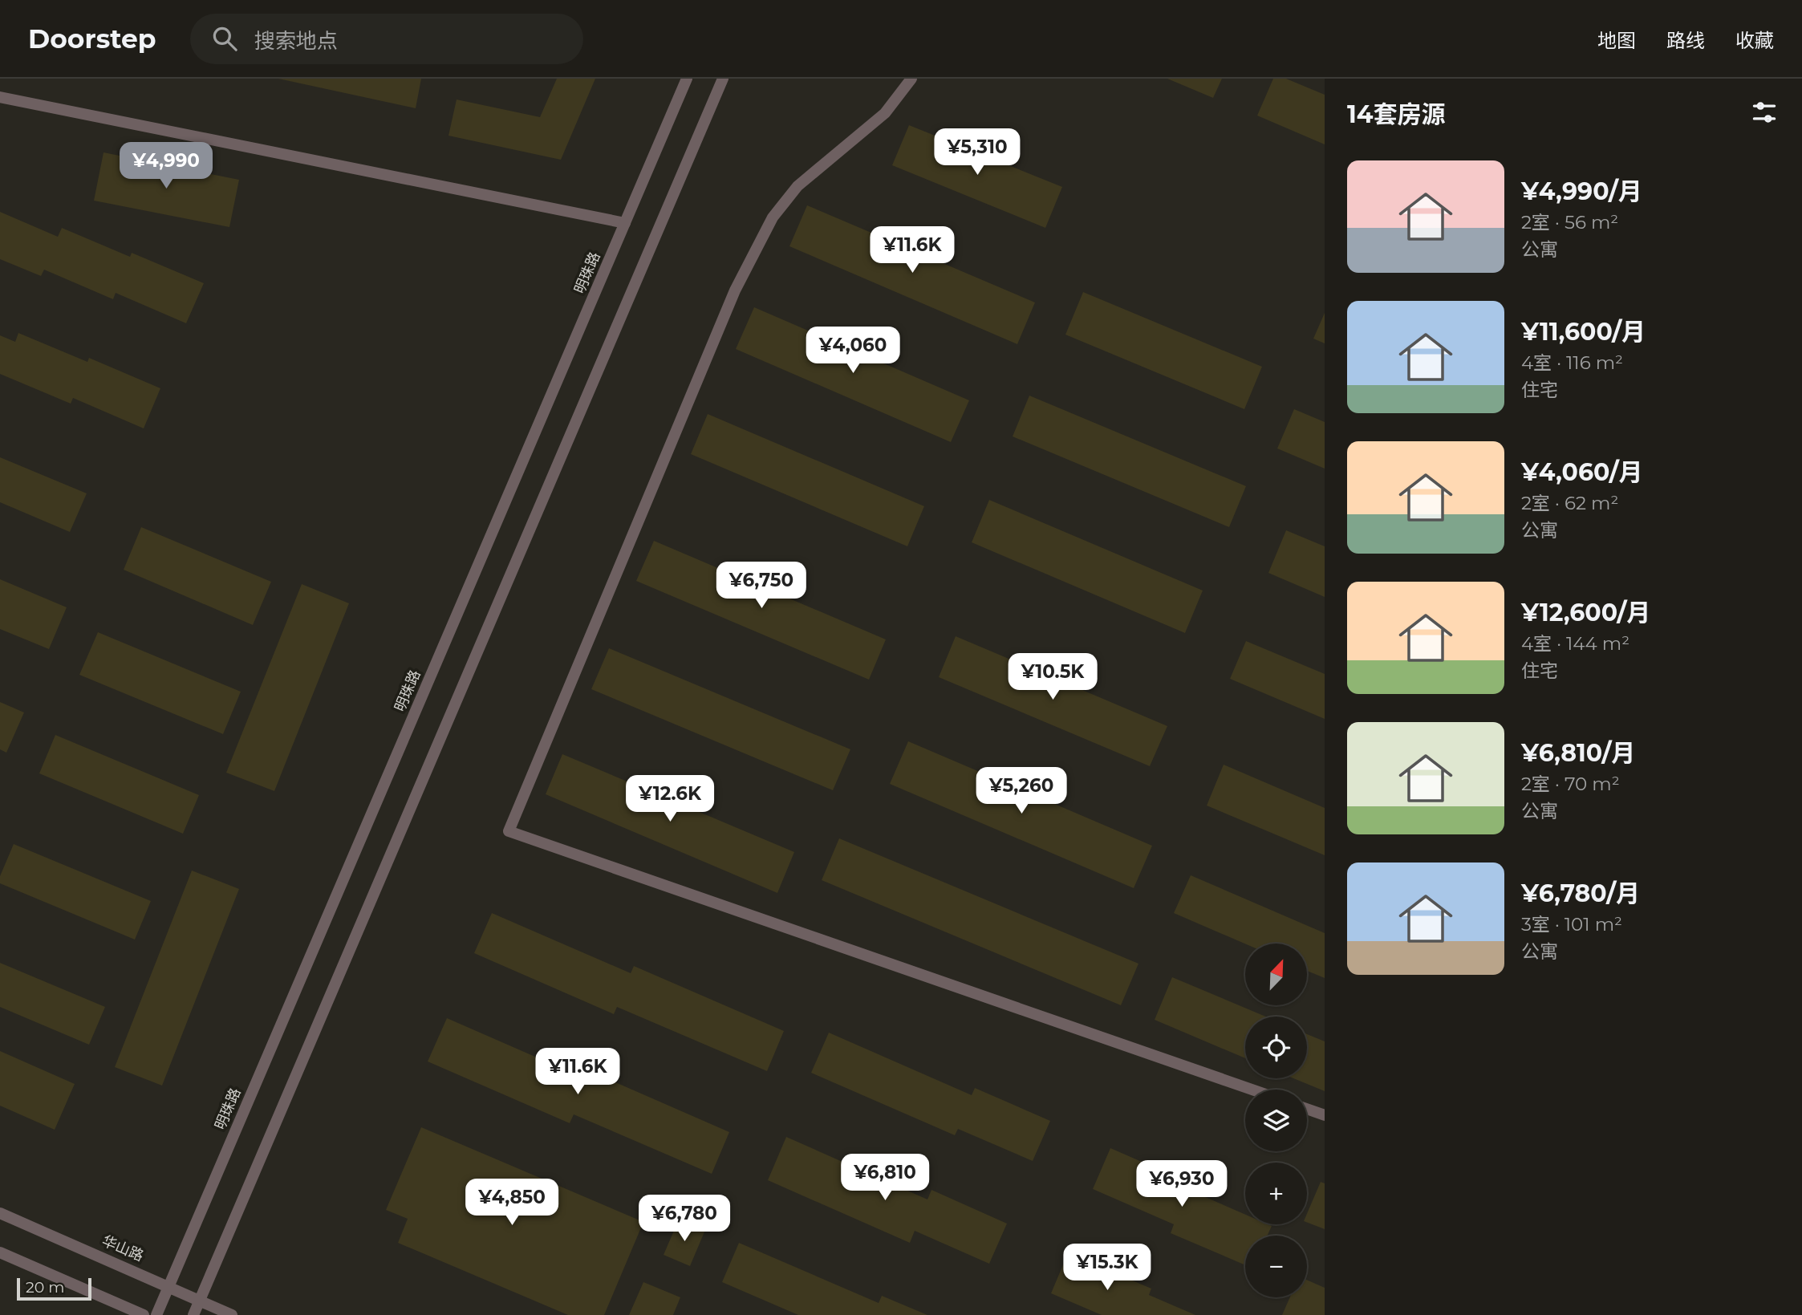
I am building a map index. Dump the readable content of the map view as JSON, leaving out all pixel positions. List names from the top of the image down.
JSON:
{
  "streets": {
    "street": ["明珠路", "华山路"]
  },
  "crossings": [
    ["明珠路", "华山路"]
  ],
  "scale_bar": "20 m",
  "north": "top right",
  "page": {
    "header": "Doorstep",
    "search": "搜索地点",
    "nav": ["地图", "路线", "收藏"],
    "heading": "14套房源",
    "price": [
      "¥5,310",
      "¥4,990",
      "¥11.6K",
      "¥4,060",
      "¥6,750",
      "¥10.5K",
      "¥5,260",
      "¥12.6K",
      "¥11.6K",
      "¥6,810",
      "¥6,930",
      "¥4,850",
      "¥6,780",
      "¥15.3K"
    ],
    "list": [
      {
        "name": "¥4,990/月",
        "note": "2室 · 56 m² · 公寓"
      },
      {
        "name": "¥11,600/月",
        "note": "4室 · 116 m² · 住宅"
      },
      {
        "name": "¥4,060/月",
        "note": "2室 · 62 m² · 公寓"
      },
      {
        "name": "¥12,600/月",
        "note": "4室 · 144 m² · 住宅"
      },
      {
        "name": "¥6,810/月",
        "note": "2室 · 70 m² · 公寓"
      },
      {
        "name": "¥6,780/月",
        "note": "3室 · 101 m² · 公寓"
      }
    ],
    "map_buttons": ["+", "−"],
    "scale": "20 m"
  }
}
